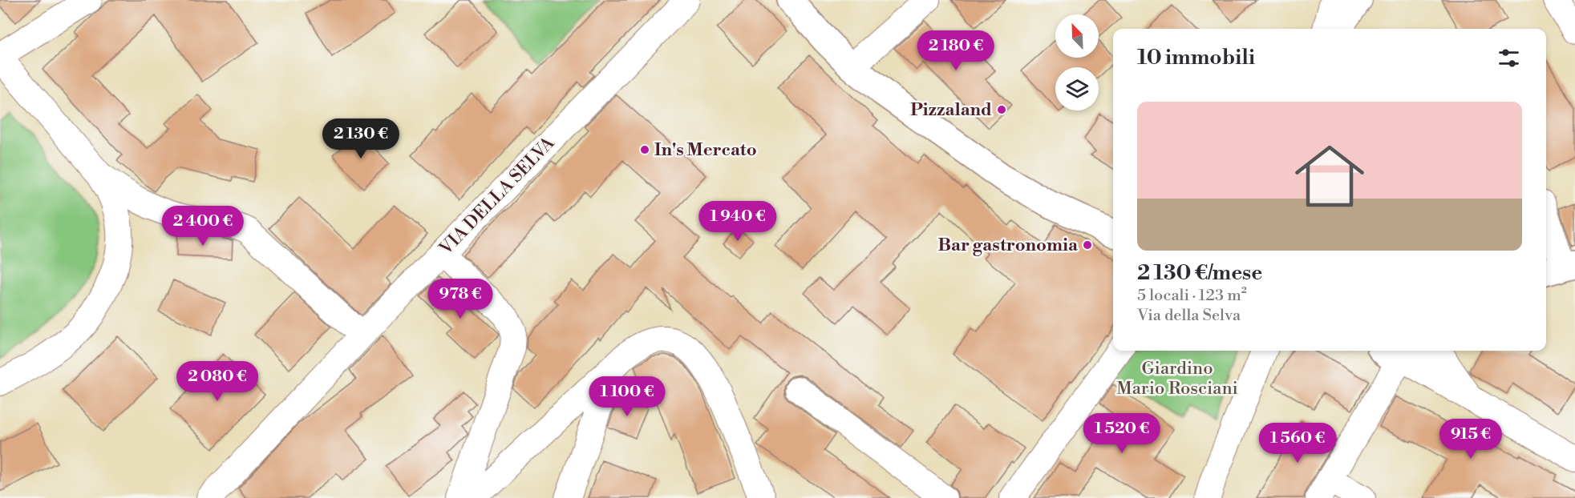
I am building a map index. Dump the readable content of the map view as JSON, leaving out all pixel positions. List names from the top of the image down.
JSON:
{
  "streets": {
    "street": ["VIA DELLA SELVA"]
  },
  "parks": ["Giardino Mario Rosciani"],
  "places": ["Pizzaland", "In's Mercato", "Bar gastronomia"],
  "north": "top left",
  "page": {
    "heading": "10 immobili",
    "price": [
      "2 180 €",
      "2 130 €",
      "1 940 €",
      "2 400 €",
      "978 €",
      "2 080 €",
      "1 100 €",
      "1 520 €",
      "915 €",
      "1 560 €"
    ],
    "list": [
      {
        "name": "2 130 €/mese",
        "note": "5 locali · 123 m² · Via della Selva"
      }
    ]
  }
}
